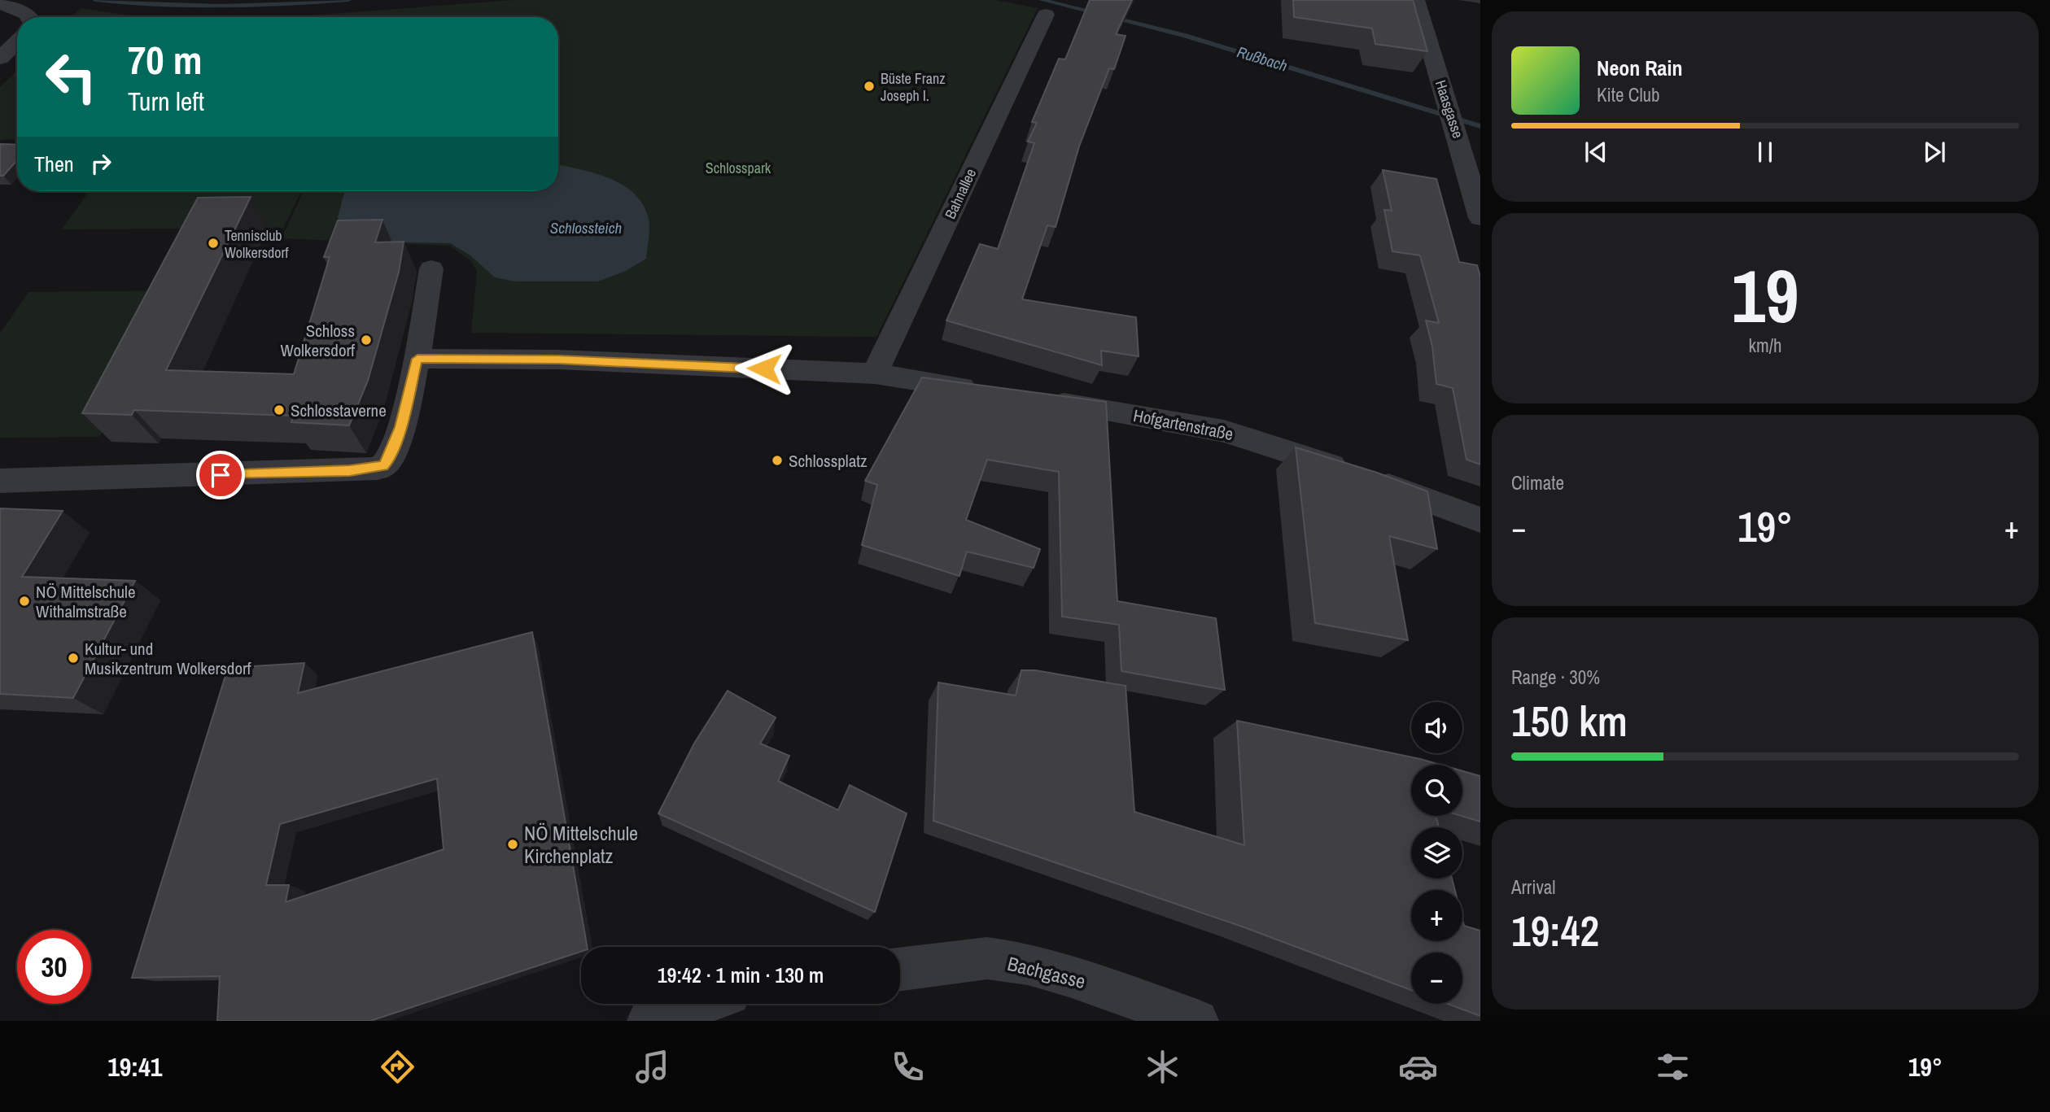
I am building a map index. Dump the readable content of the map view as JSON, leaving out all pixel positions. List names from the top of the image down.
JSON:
{
  "streets": {
    "street": [
      "Haasgasse",
      "Bahnallee",
      "Hofgartenstraße",
      "Bachgasse"
    ]
  },
  "water": ["Rußbach", "Schlossteich"],
  "parks": ["Schlosspark"],
  "places": [
    "Büste Franz Joseph I.",
    "Tennisclub Wolkersdorf",
    "Schloss Wolkersdorf",
    "Schlosstaverne",
    "Schlossplatz",
    "NÖ Mittelschule Withalmstraße",
    "Kultur- und Musikzentrum Wolkersdorf",
    "NÖ Mittelschule Kirchenplatz"
  ],
  "page": {
    "turn": ["70 m", "Turn left"],
    "song": ["Neon Rain", "Kite Club"],
    "then": "Then",
    "tile": [
      ["19", "km/h"],
      "Climate",
      ["Range · 30%", "150 km"],
      ["Arrival", "19:42"]
    ],
    "heat": ["−", "19°", "+"],
    "map_buttons": ["+", "−"],
    "limit": "30",
    "trip": "19:42 · 1 min · 130 m",
    "tabs": ["19:41", "19°"]
  }
}
